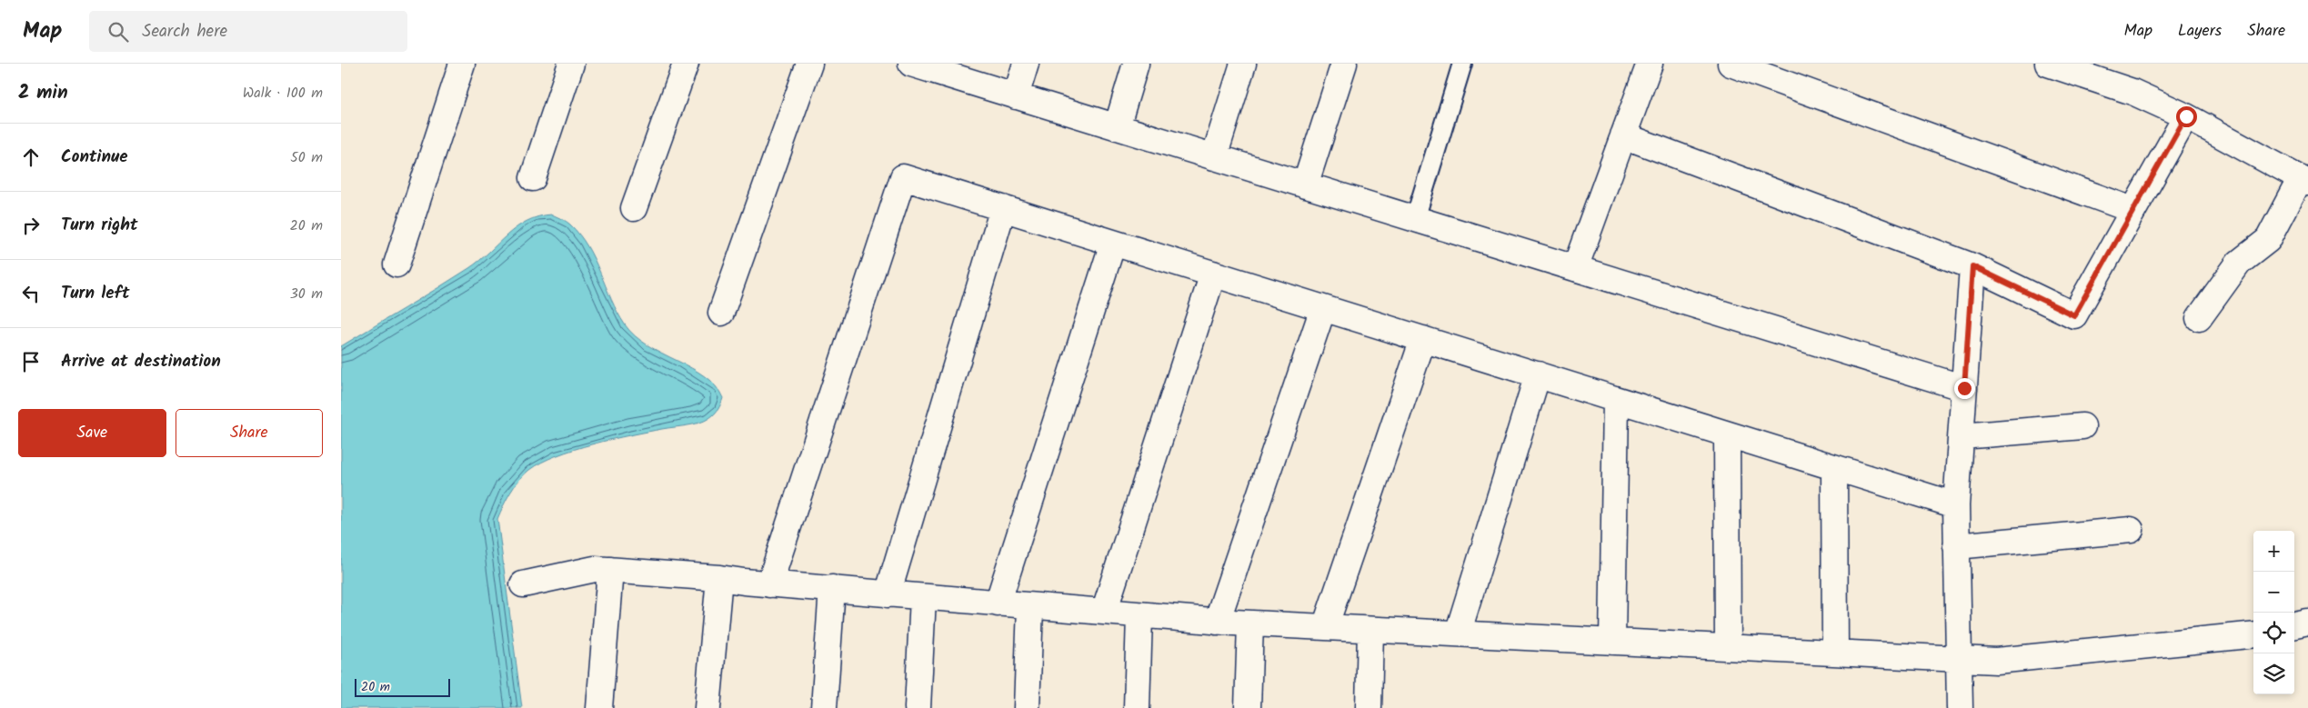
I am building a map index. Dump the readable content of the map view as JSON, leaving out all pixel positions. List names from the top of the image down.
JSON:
{
  "scale_bar": "20 m",
  "page": {
    "header": "Map",
    "search": "Search here",
    "nav": ["Map", "Layers", "Share"],
    "heading": ["2 min", "Walk · 100 m"],
    "list": [
      ["Continue", "50 m"],
      ["Turn right", "20 m"],
      ["Turn left", "30 m"],
      "Arrive at destination"
    ],
    "buttons": ["Save", "Share"],
    "map_buttons": ["+", "−"],
    "scale": "20 m"
  }
}
